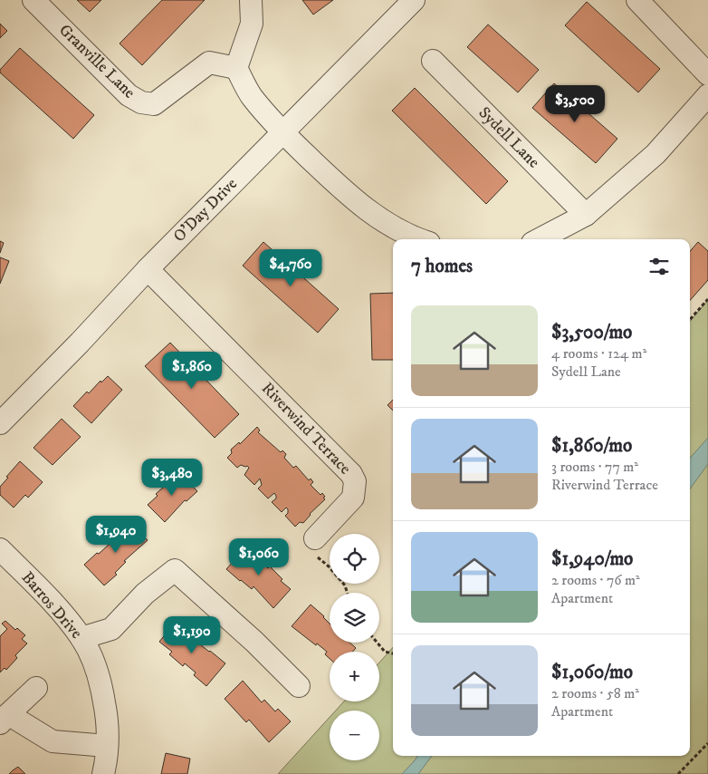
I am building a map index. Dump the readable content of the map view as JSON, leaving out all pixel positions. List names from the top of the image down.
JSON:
{
  "streets": {
    "street": [
      "Granville Lane",
      "Sydell Lane",
      "O'Day Drive",
      "Riverwind Terrace",
      "Barros Drive"
    ]
  },
  "crossings": [
    ["O'Day Drive", "Riverwind Terrace"]
  ],
  "page": {
    "price": [
      "$3,500",
      "$4,760",
      "$1,860",
      "$3,480",
      "$1,940",
      "$1,060",
      "$1,190"
    ],
    "heading": "7 homes",
    "list": [
      {
        "name": "$3,500/mo",
        "note": "4 rooms · 124 m² · Sydell Lane"
      },
      {
        "name": "$1,860/mo",
        "note": "3 rooms · 77 m² · Riverwind Terrace"
      },
      {
        "name": "$1,940/mo",
        "note": "2 rooms · 76 m² · Apartment"
      },
      {
        "name": "$1,060/mo",
        "note": "2 rooms · 58 m² · Apartment"
      }
    ],
    "map_buttons": ["+", "−"]
  }
}
